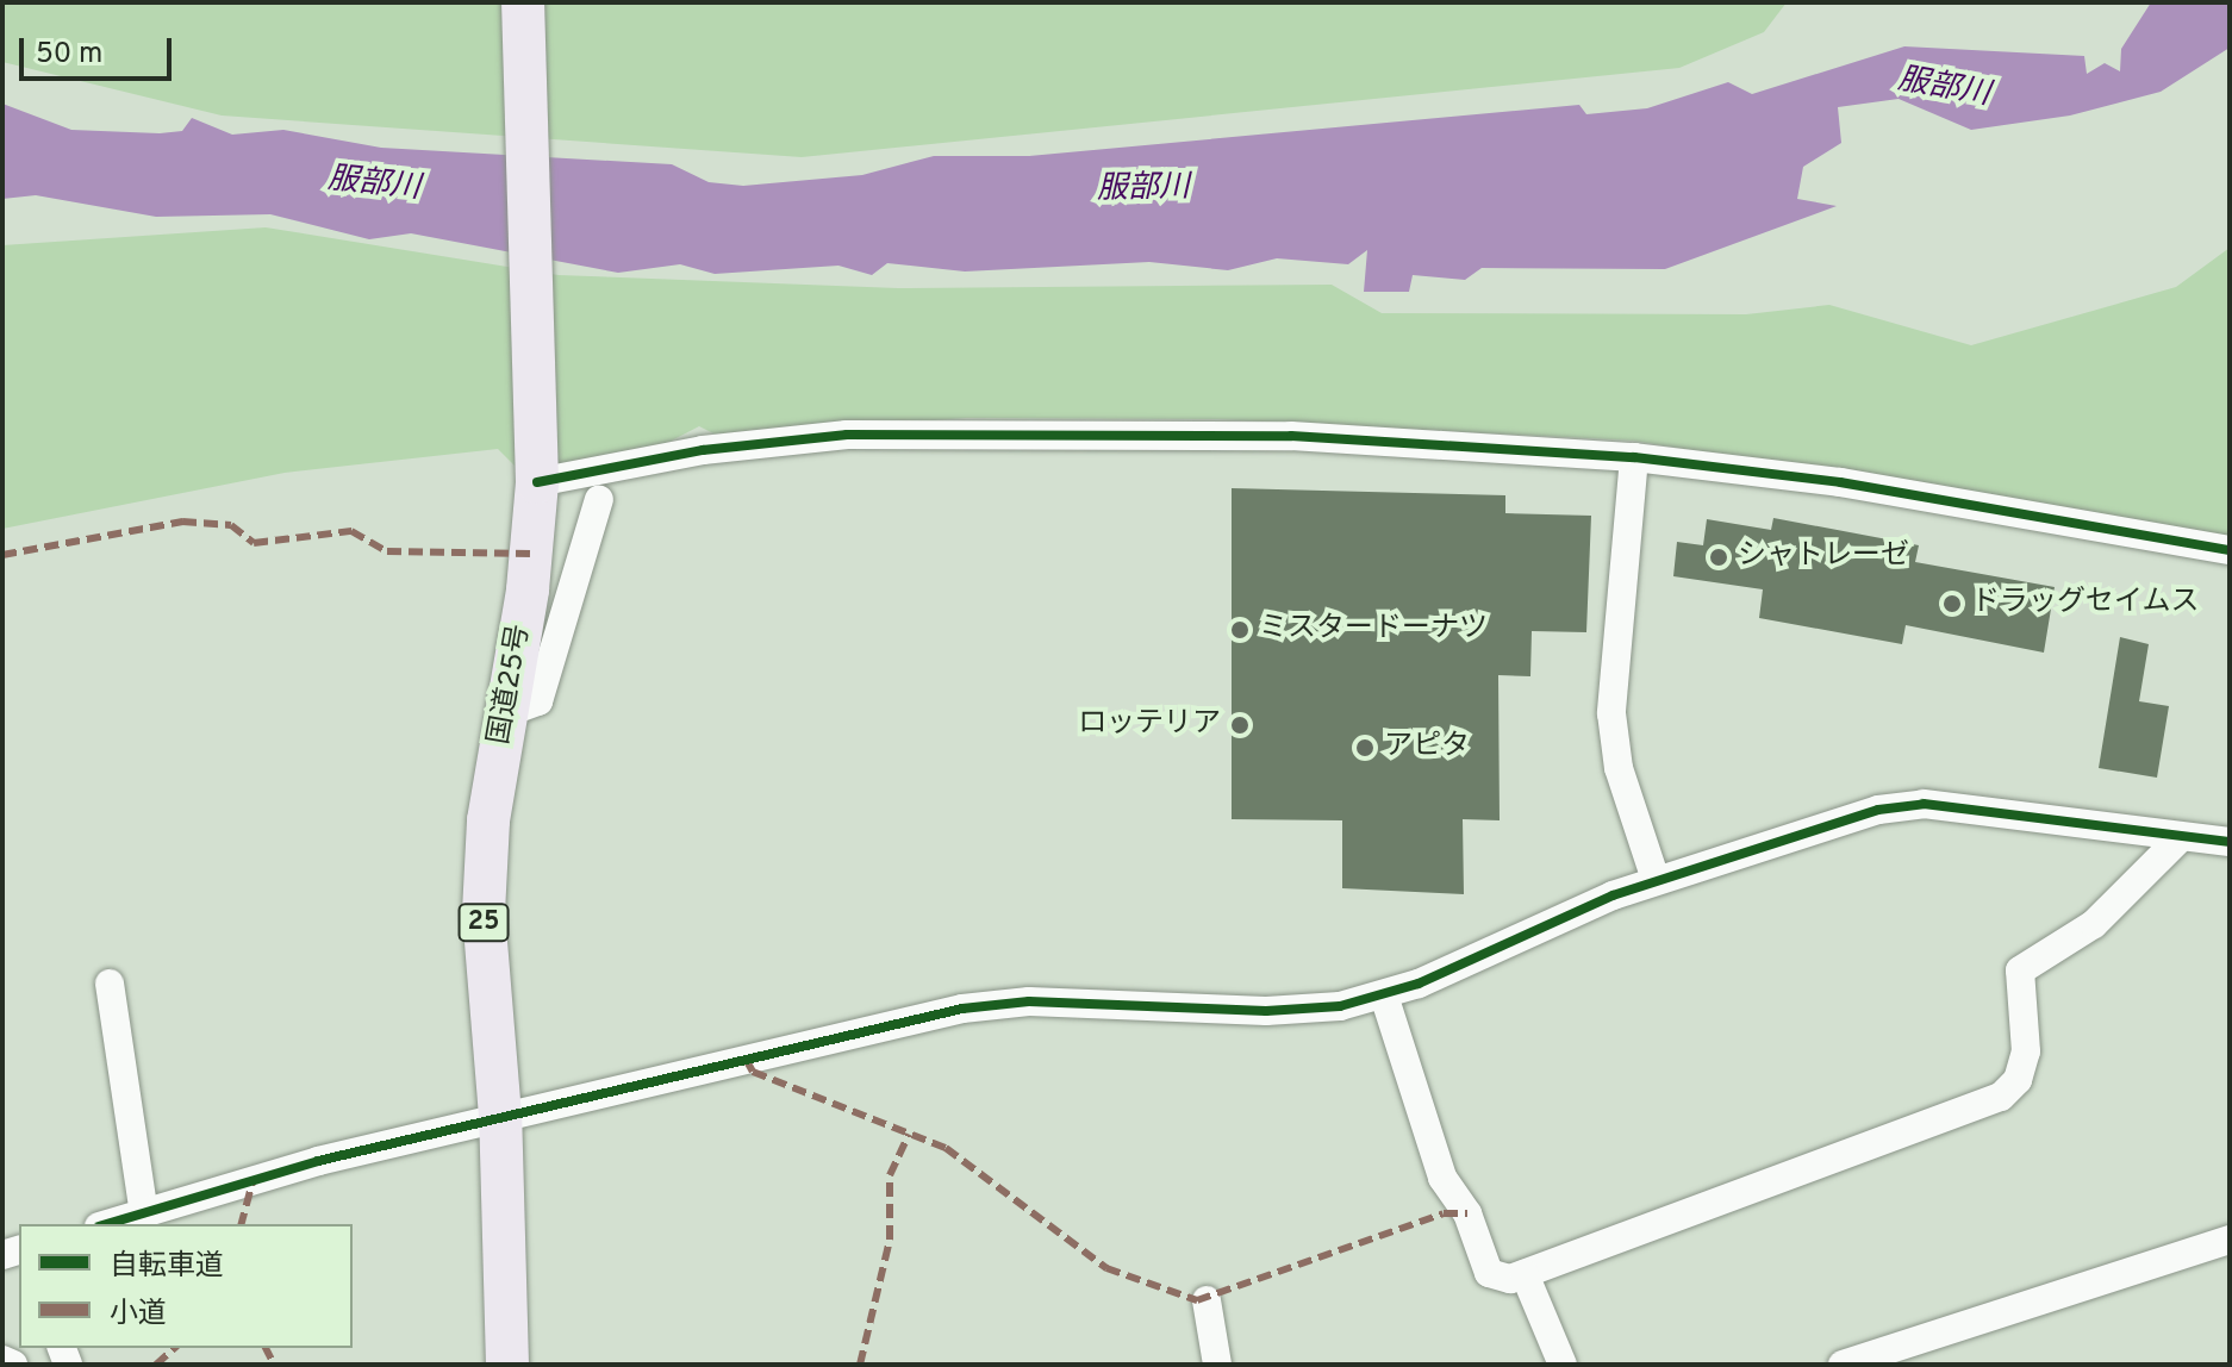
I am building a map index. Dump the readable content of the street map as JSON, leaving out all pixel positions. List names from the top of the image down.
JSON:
{
  "streets": {
    "highway": ["国道25号", "25"]
  },
  "water": ["服部川"],
  "places": [
    "シャトレーゼ",
    "ドラッグセイムス",
    "ミスタードーナツ",
    "ロッテリア",
    "アピタ"
  ],
  "legend": ["自転車道", "小道"],
  "scale_bar": "50 m"
}
